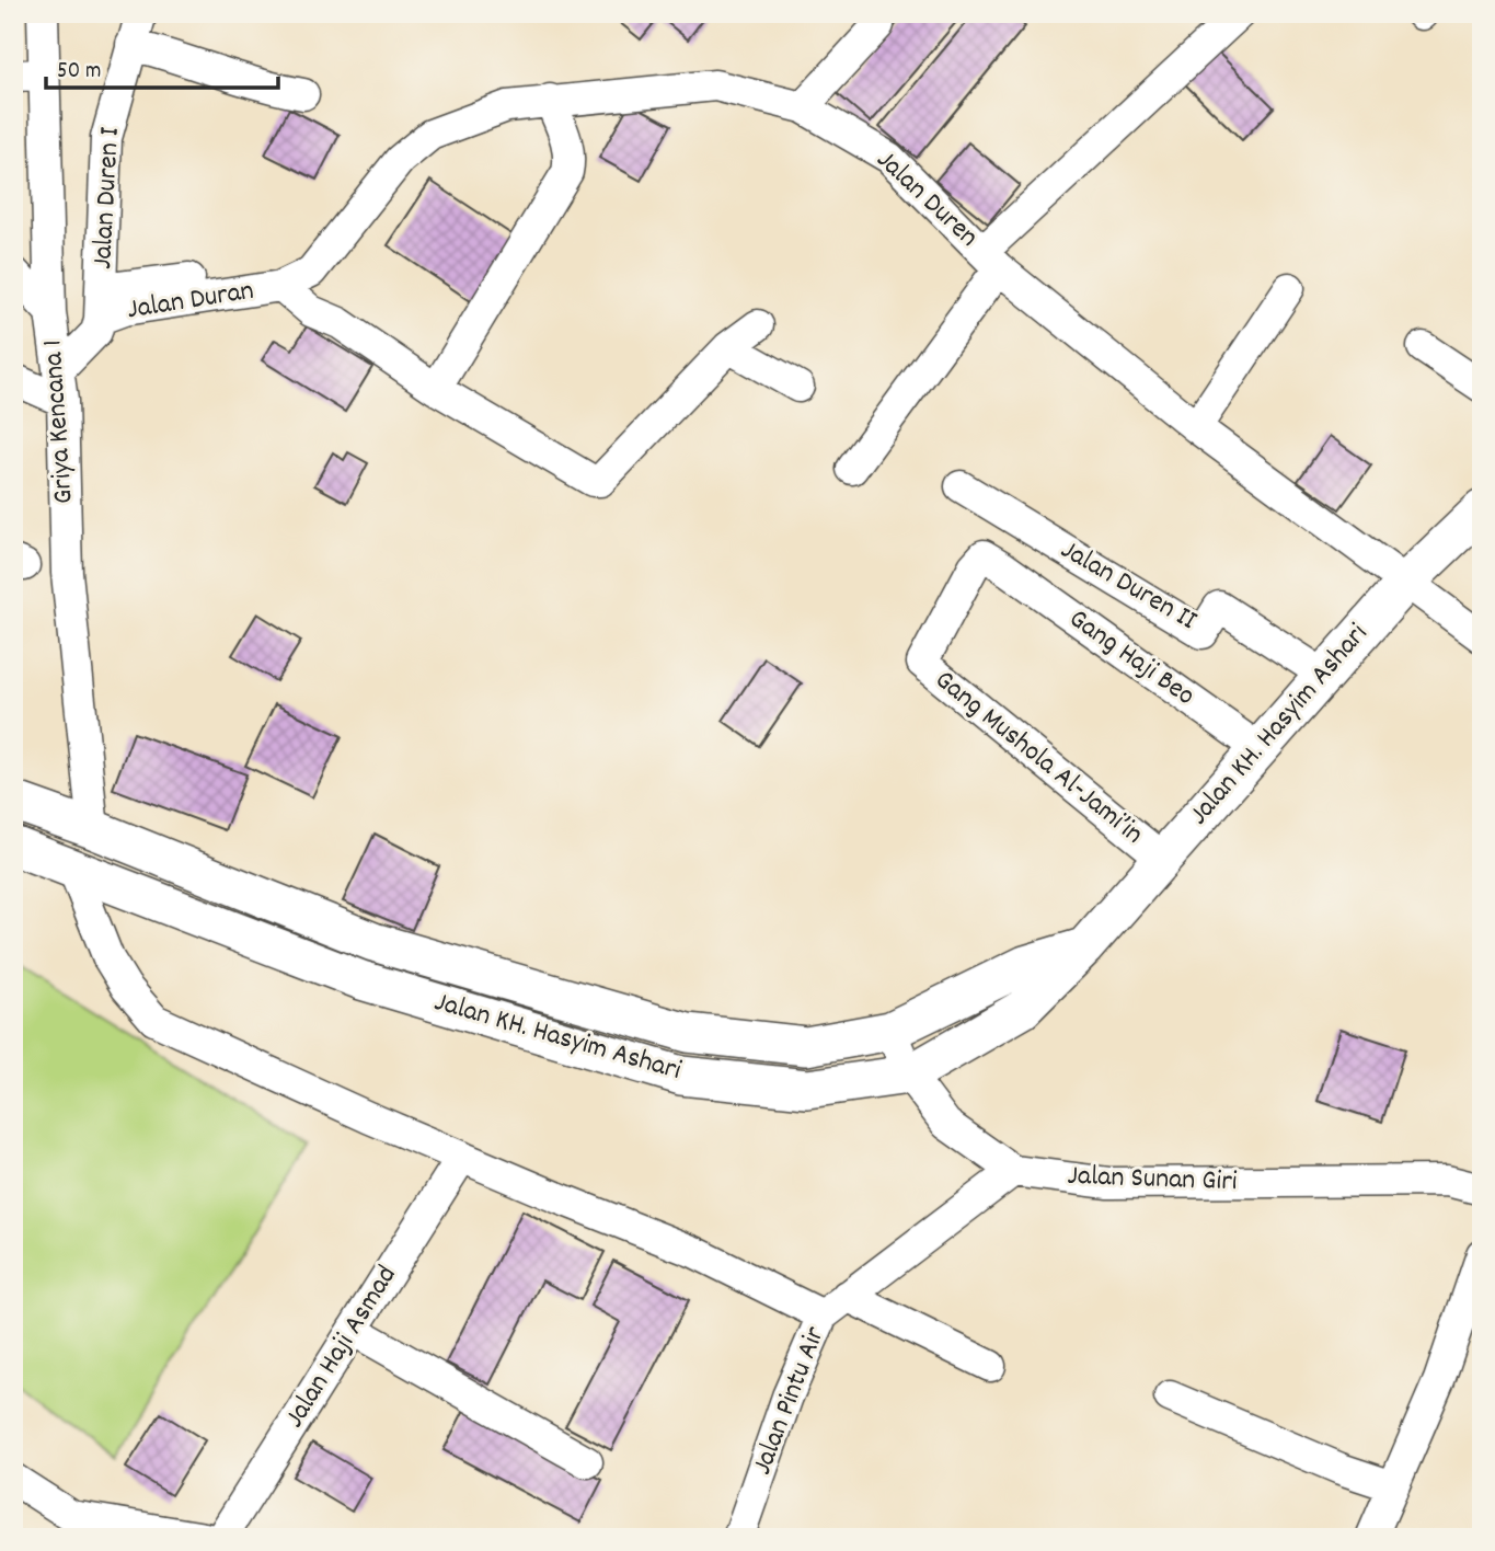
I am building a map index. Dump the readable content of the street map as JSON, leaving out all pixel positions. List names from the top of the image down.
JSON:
{
  "streets": {
    "main road": ["Jalan KH. Hasyim Ashari"],
    "street": [
      "Jalan Duren I",
      "Jalan Duren",
      "Jalan Duran",
      "Griya Kencana 1",
      "Jalan Duren II",
      "Gang Haji Beo",
      "Gang Mushola Al-Jami’in",
      "Jalan Sunan Giri",
      "Jalan Haji Asmad",
      "Jalan Pintu Air"
    ]
  },
  "crossings": [
    ["Jalan Duren I", "Jalan Duran"],
    ["Jalan Duren", "Jalan Duran"],
    ["Jalan Duren", "Jalan KH. Hasyim Ashari"],
    ["Griya Kencana 1", "Jalan KH. Hasyim Ashari"],
    ["Jalan Duren II", "Jalan KH. Hasyim Ashari"],
    ["Gang Haji Beo", "Jalan KH. Hasyim Ashari"],
    ["Gang Haji Beo", "Gang Mushola Al-Jami’in"],
    ["Jalan KH. Hasyim Ashari", "Gang Mushola Al-Jami’in"],
    ["Jalan KH. Hasyim Ashari", "Jalan Sunan Giri"],
    ["Jalan Sunan Giri", "Jalan Pintu Air"]
  ],
  "scale_bar": "50 m"
}
